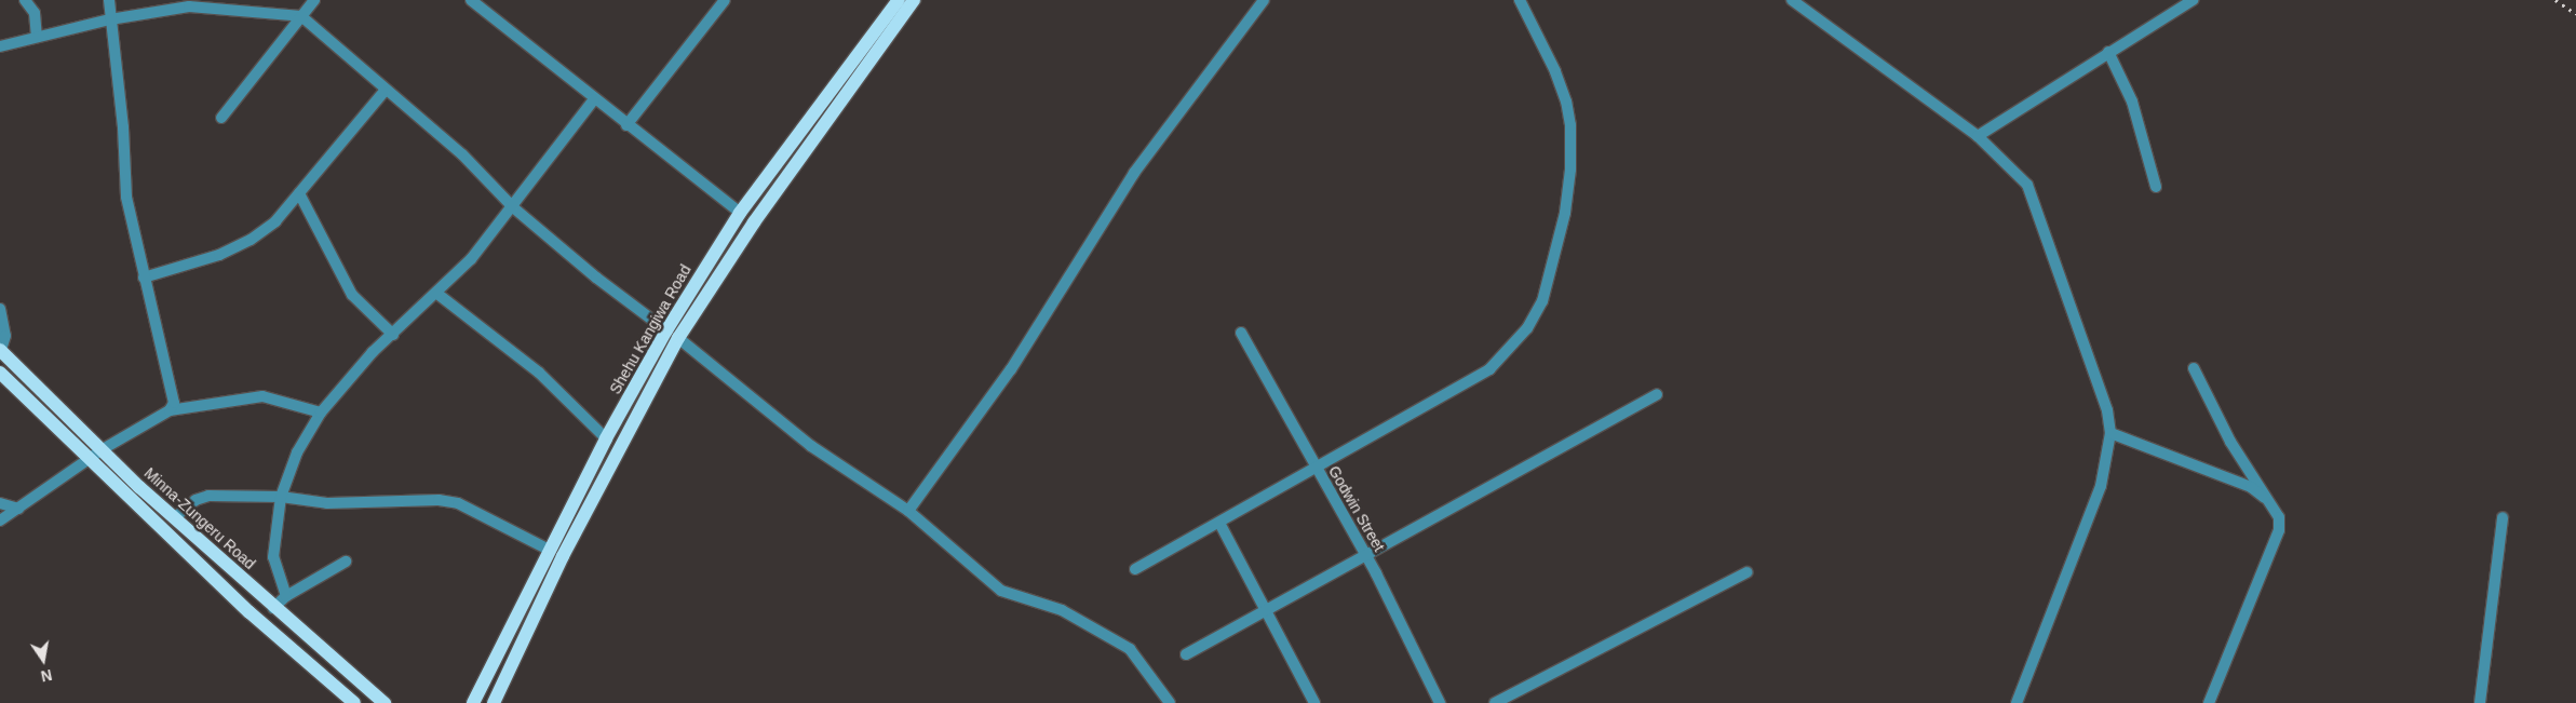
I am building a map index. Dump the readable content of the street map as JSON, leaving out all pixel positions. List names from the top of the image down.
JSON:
{
  "streets": {
    "main road": ["Shehu Kangiwa Road", "Minna-Zungeru Road"],
    "street": ["Godwin Street"]
  },
  "north": "bottom"
}
